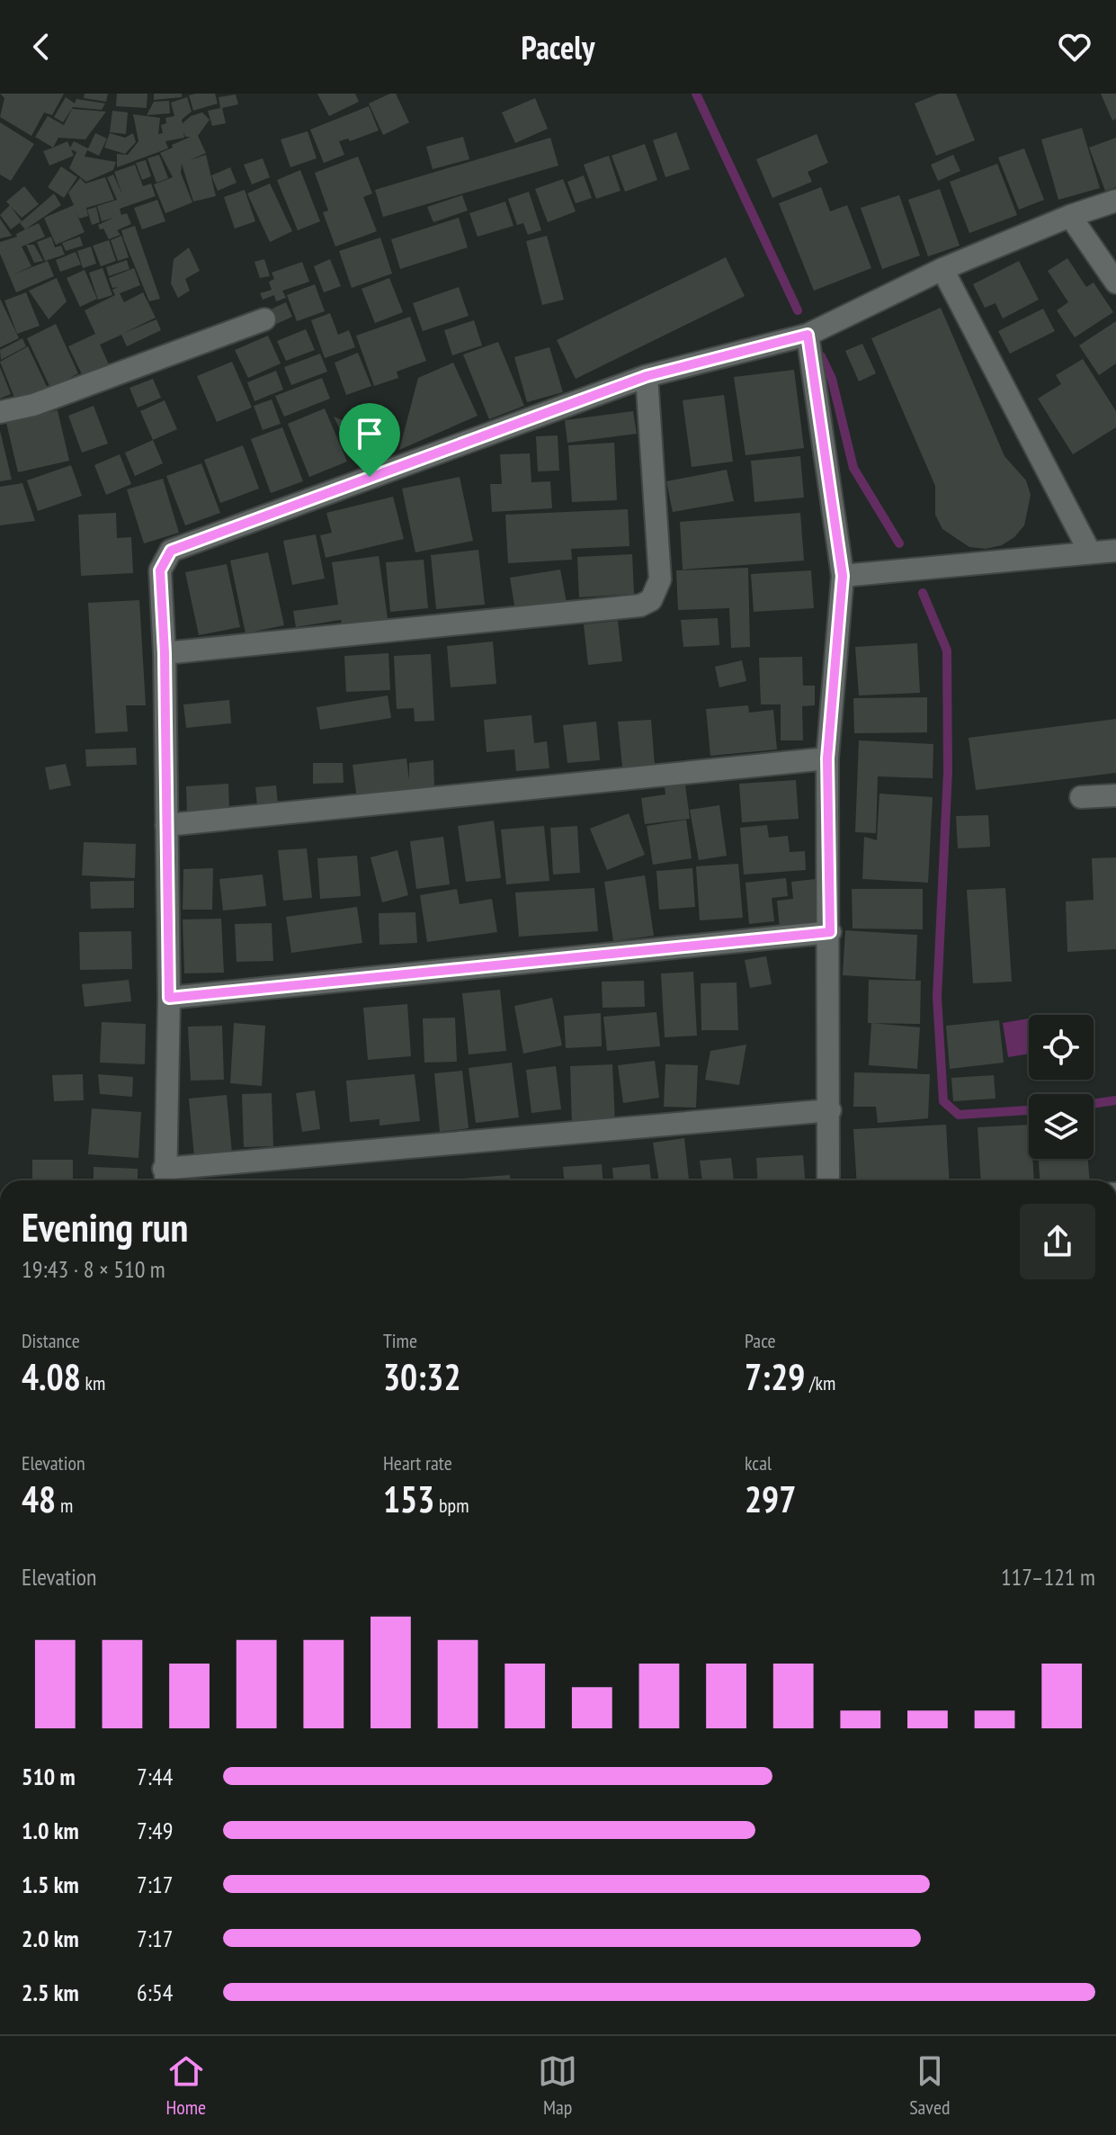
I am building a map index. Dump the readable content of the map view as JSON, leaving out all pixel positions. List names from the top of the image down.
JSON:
{
  "page": {
    "header": "Pacely",
    "heading": ["Evening run", "19:43 · 8 × 510 m"],
    "stats": [
      ["Distance", "4.08 km"],
      ["Time", "30:32"],
      ["Pace", "7:29 /km"],
      ["Elevation", "48 m"],
      ["Heart rate", "153 bpm"],
      ["kcal", "297"]
    ],
    "chart": ["Elevation", "117–121 m"],
    "list": [
      {
        "name": "510 m",
        "note": "7:44"
      },
      {
        "name": "1.0 km",
        "note": "7:49"
      },
      {
        "name": "1.5 km",
        "note": "7:17"
      },
      {
        "name": "2.0 km",
        "note": "7:17"
      },
      {
        "name": "2.5 km",
        "note": "6:54"
      }
    ],
    "tabs": ["Home", "Map", "Saved"]
  }
}
